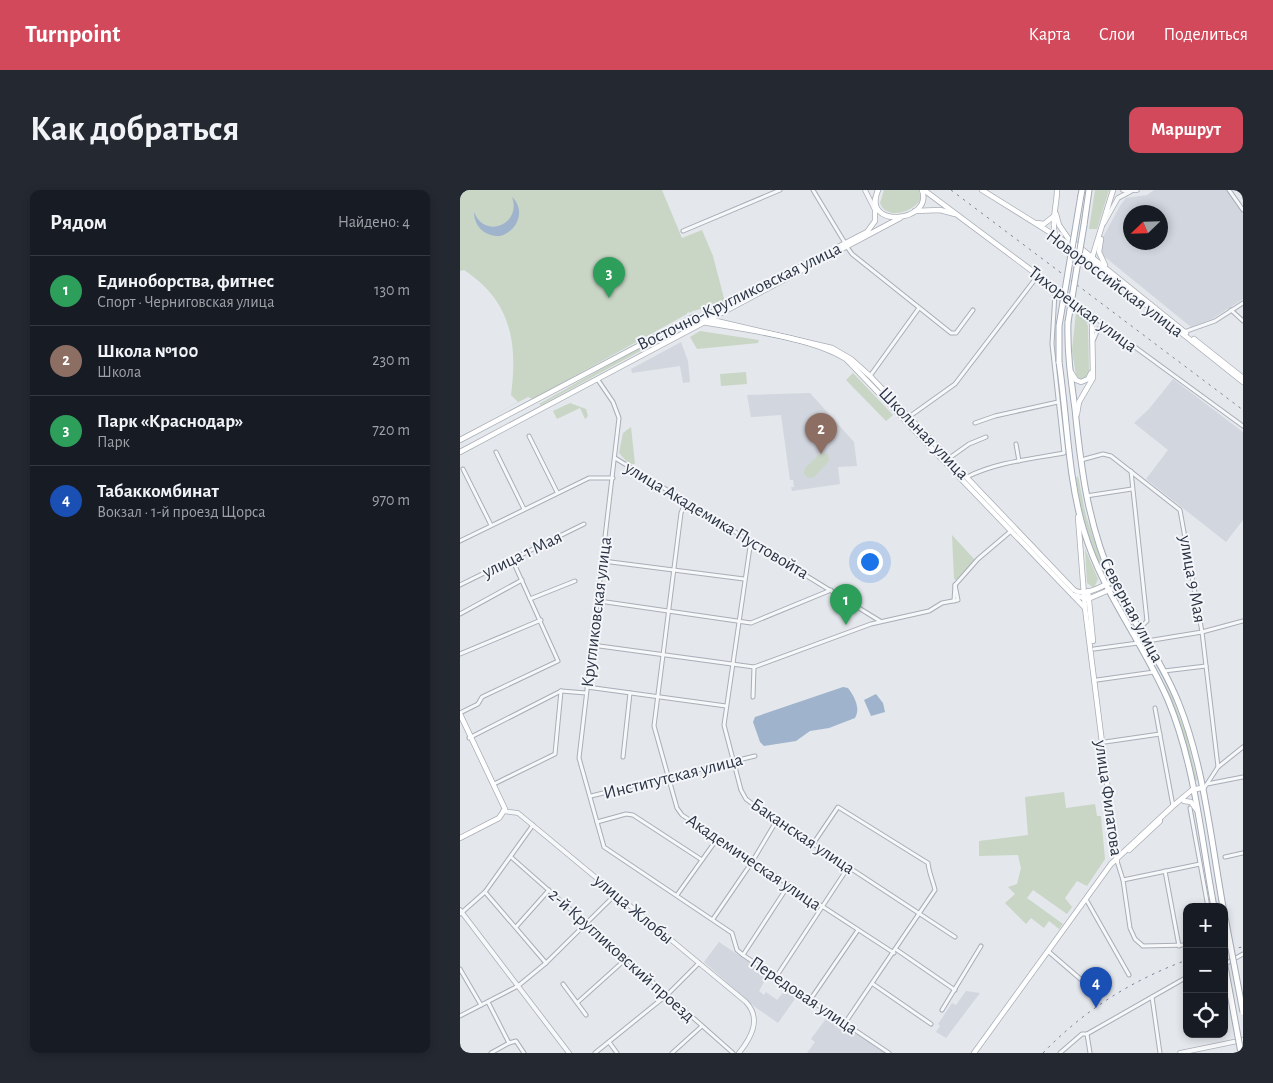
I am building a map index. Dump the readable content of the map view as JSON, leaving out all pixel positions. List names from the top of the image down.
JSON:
{
  "streets": {
    "main road": [
      "Новороссийская улица",
      "Восточно-Кругликовская улица",
      "Тихорецкая улица",
      "Школьная улица",
      "Северная улица",
      "улица Филатова"
    ],
    "street": [
      "улица Академика Пустовойта",
      "улица 1 Мая",
      "улица 9 Мая",
      "Кругликовская улица",
      "Институтская улица",
      "Баканская улица",
      "Академическая улица",
      "улица Жлобы",
      "2-й Кругликовский проезд",
      "Передовая улица"
    ]
  },
  "crossings": [
    ["Восточно-Кругликовская улица", "Тихорецкая улица"],
    ["Восточно-Кругликовская улица", "Школьная улица"],
    ["Восточно-Кругликовская улица", "Кругликовская улица"],
    ["Школьная улица", "улица Филатова"],
    ["улица Академика Пустовойта", "Кругликовская улица"],
    ["улица Академика Пустовойта", "Баканская улица"],
    ["улица Академика Пустовойта", "Академическая улица"],
    ["улица 9 Мая", "Северная улица"],
    ["Кругликовская улица", "Институтская улица"],
    ["Кругликовская улица", "Передовая улица"],
    ["Институтская улица", "Баканская улица"],
    ["Институтская улица", "Академическая улица"]
  ],
  "north": "bottom left",
  "page": {
    "header": "Turnpoint",
    "nav": ["Карта", "Слои", "Поделиться"],
    "buttons": "Маршрут",
    "title": "Как добраться",
    "heading": ["Рядом", "Найдено: 4"],
    "list": [
      {
        "mark": "1",
        "name": "Единоборства, фитнес",
        "note": "Спорт · Черниговская улица",
        "value": "130 m"
      },
      {
        "mark": "2",
        "name": "Школа №100",
        "note": "Школа",
        "value": "230 m"
      },
      {
        "mark": "3",
        "name": "Парк «Краснодар»",
        "note": "Парк",
        "value": "720 m"
      },
      {
        "mark": "4",
        "name": "Табаккомбинат",
        "note": "Вокзал · 1-й проезд Щорса",
        "value": "970 m"
      }
    ],
    "pins": [
      "3",
      "2",
      "1",
      "4"
    ],
    "map_buttons": ["+", "−"]
  }
}
